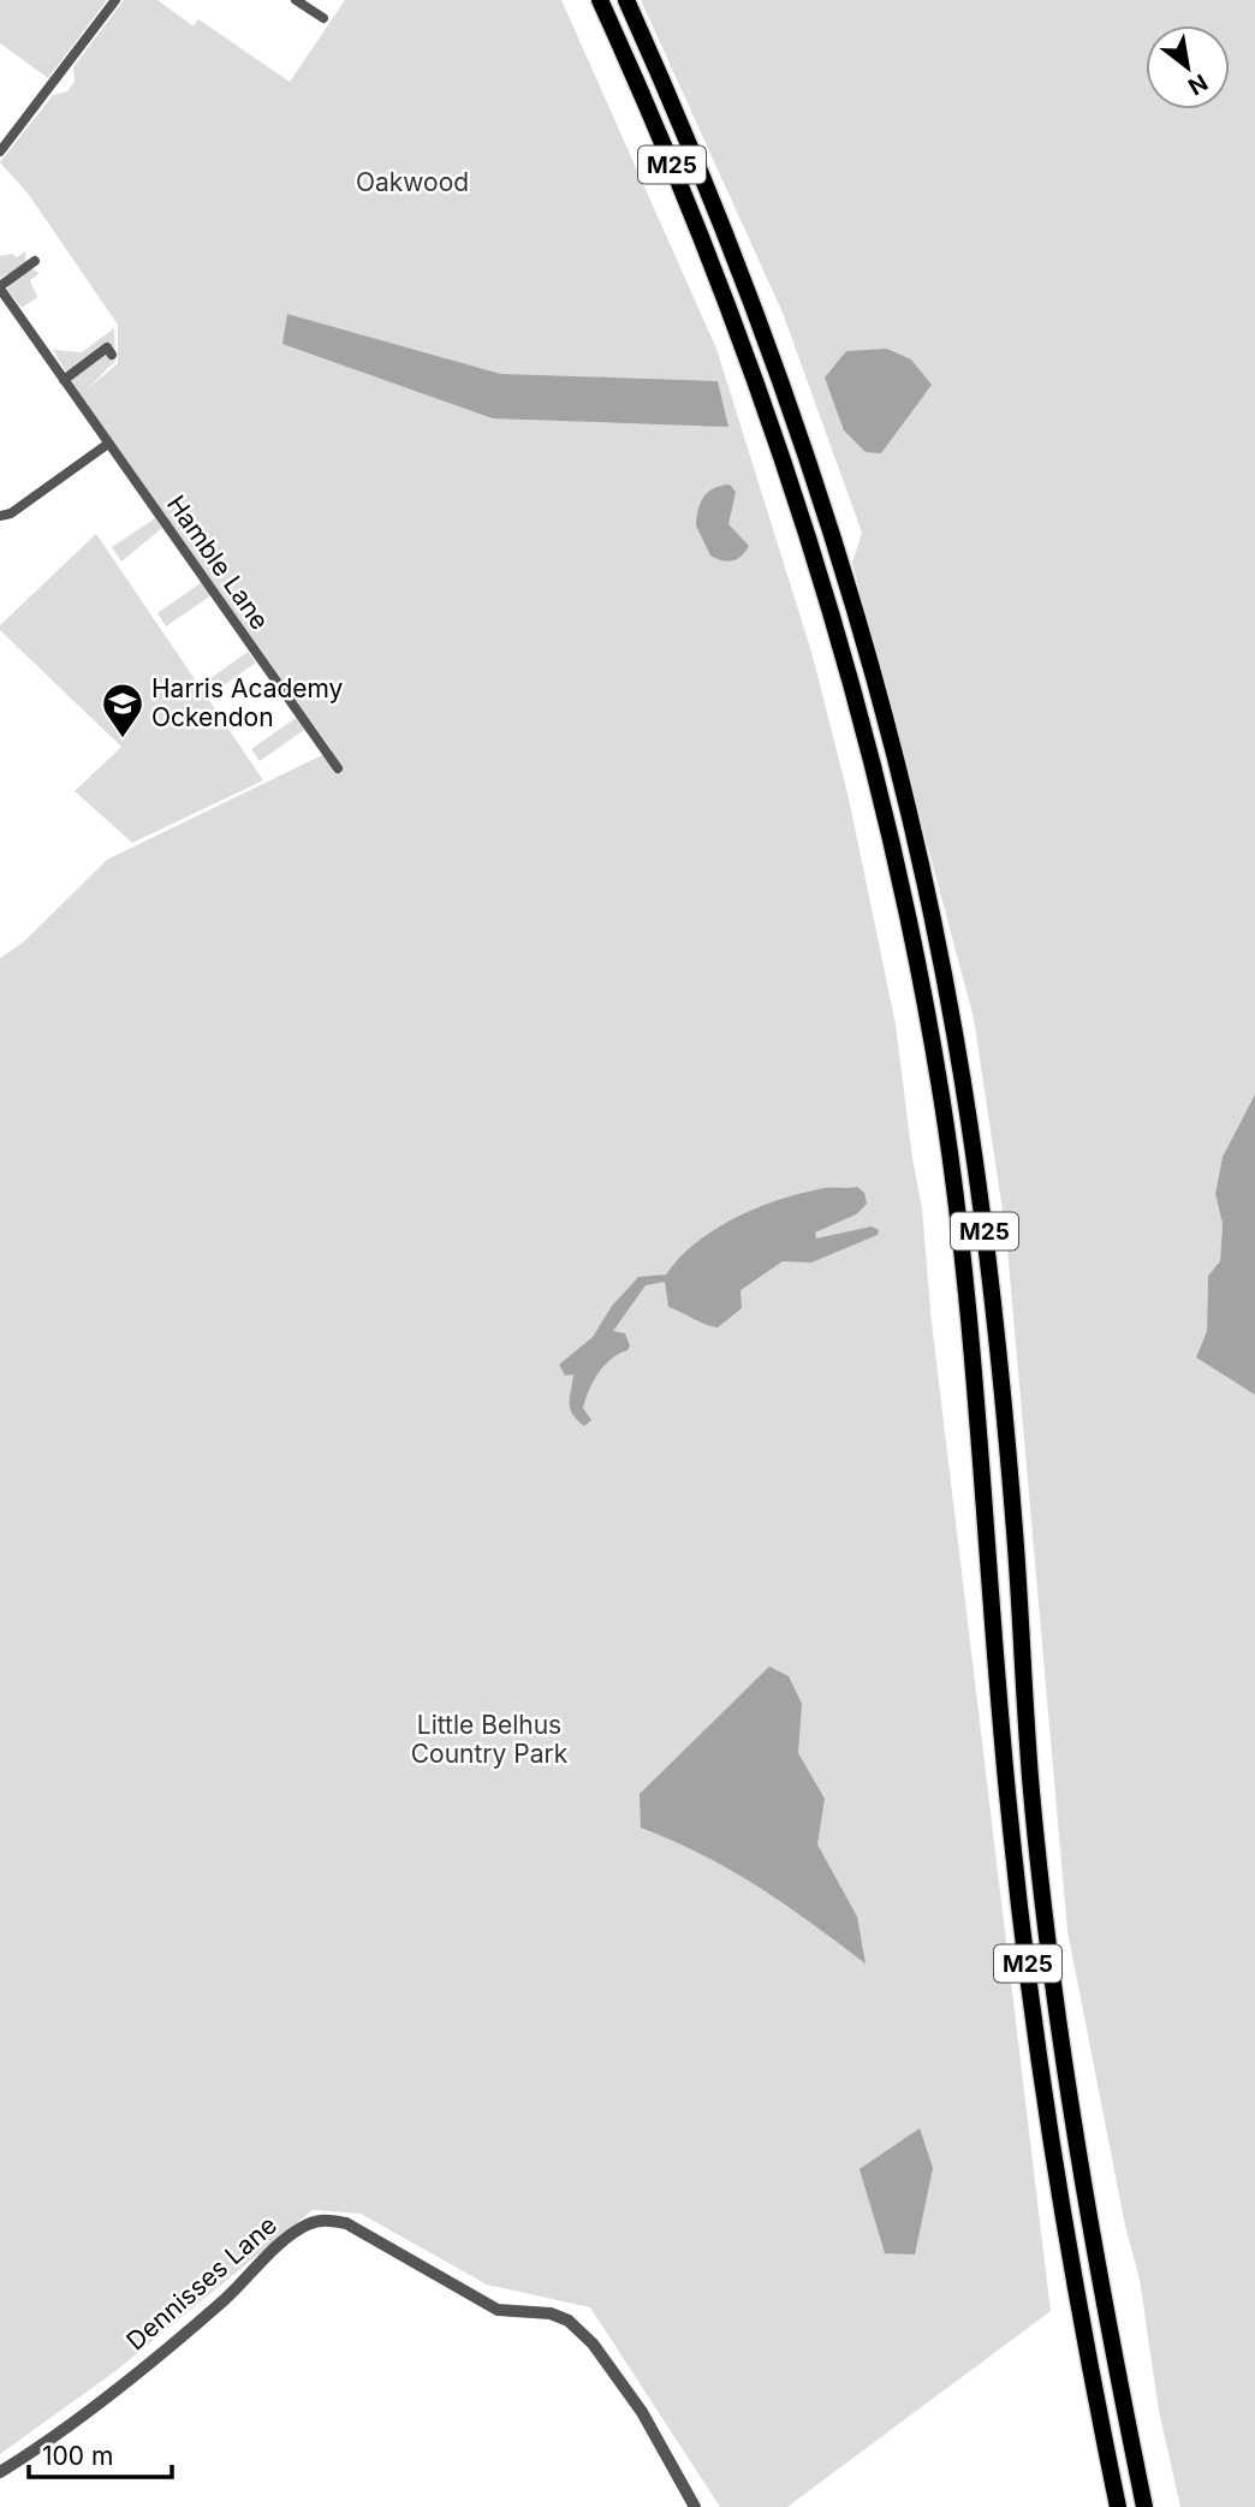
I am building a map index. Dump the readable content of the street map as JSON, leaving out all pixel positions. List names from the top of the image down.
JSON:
{
  "streets": {
    "highway": ["M25"],
    "street": ["Hamble Lane", "Dennisses Lane"]
  },
  "parks": ["Oakwood", "Little Belhus Country Park"],
  "places": {
    "school or university": ["Harris Academy Ockendon"]
  },
  "scale_bar": "100 m",
  "north": "bottom right"
}
